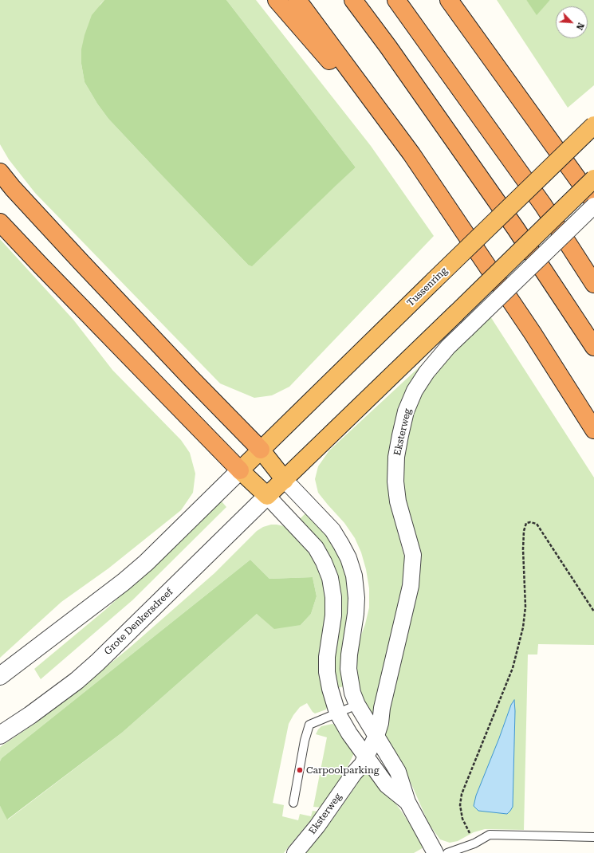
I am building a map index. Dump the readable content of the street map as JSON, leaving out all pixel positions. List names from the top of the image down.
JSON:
{
  "streets": {
    "highway": ["Tussenring"],
    "street": ["Eksterweg", "Grote Denkersdreef"]
  },
  "places": ["Carpoolparking"],
  "north": "bottom right"
}
